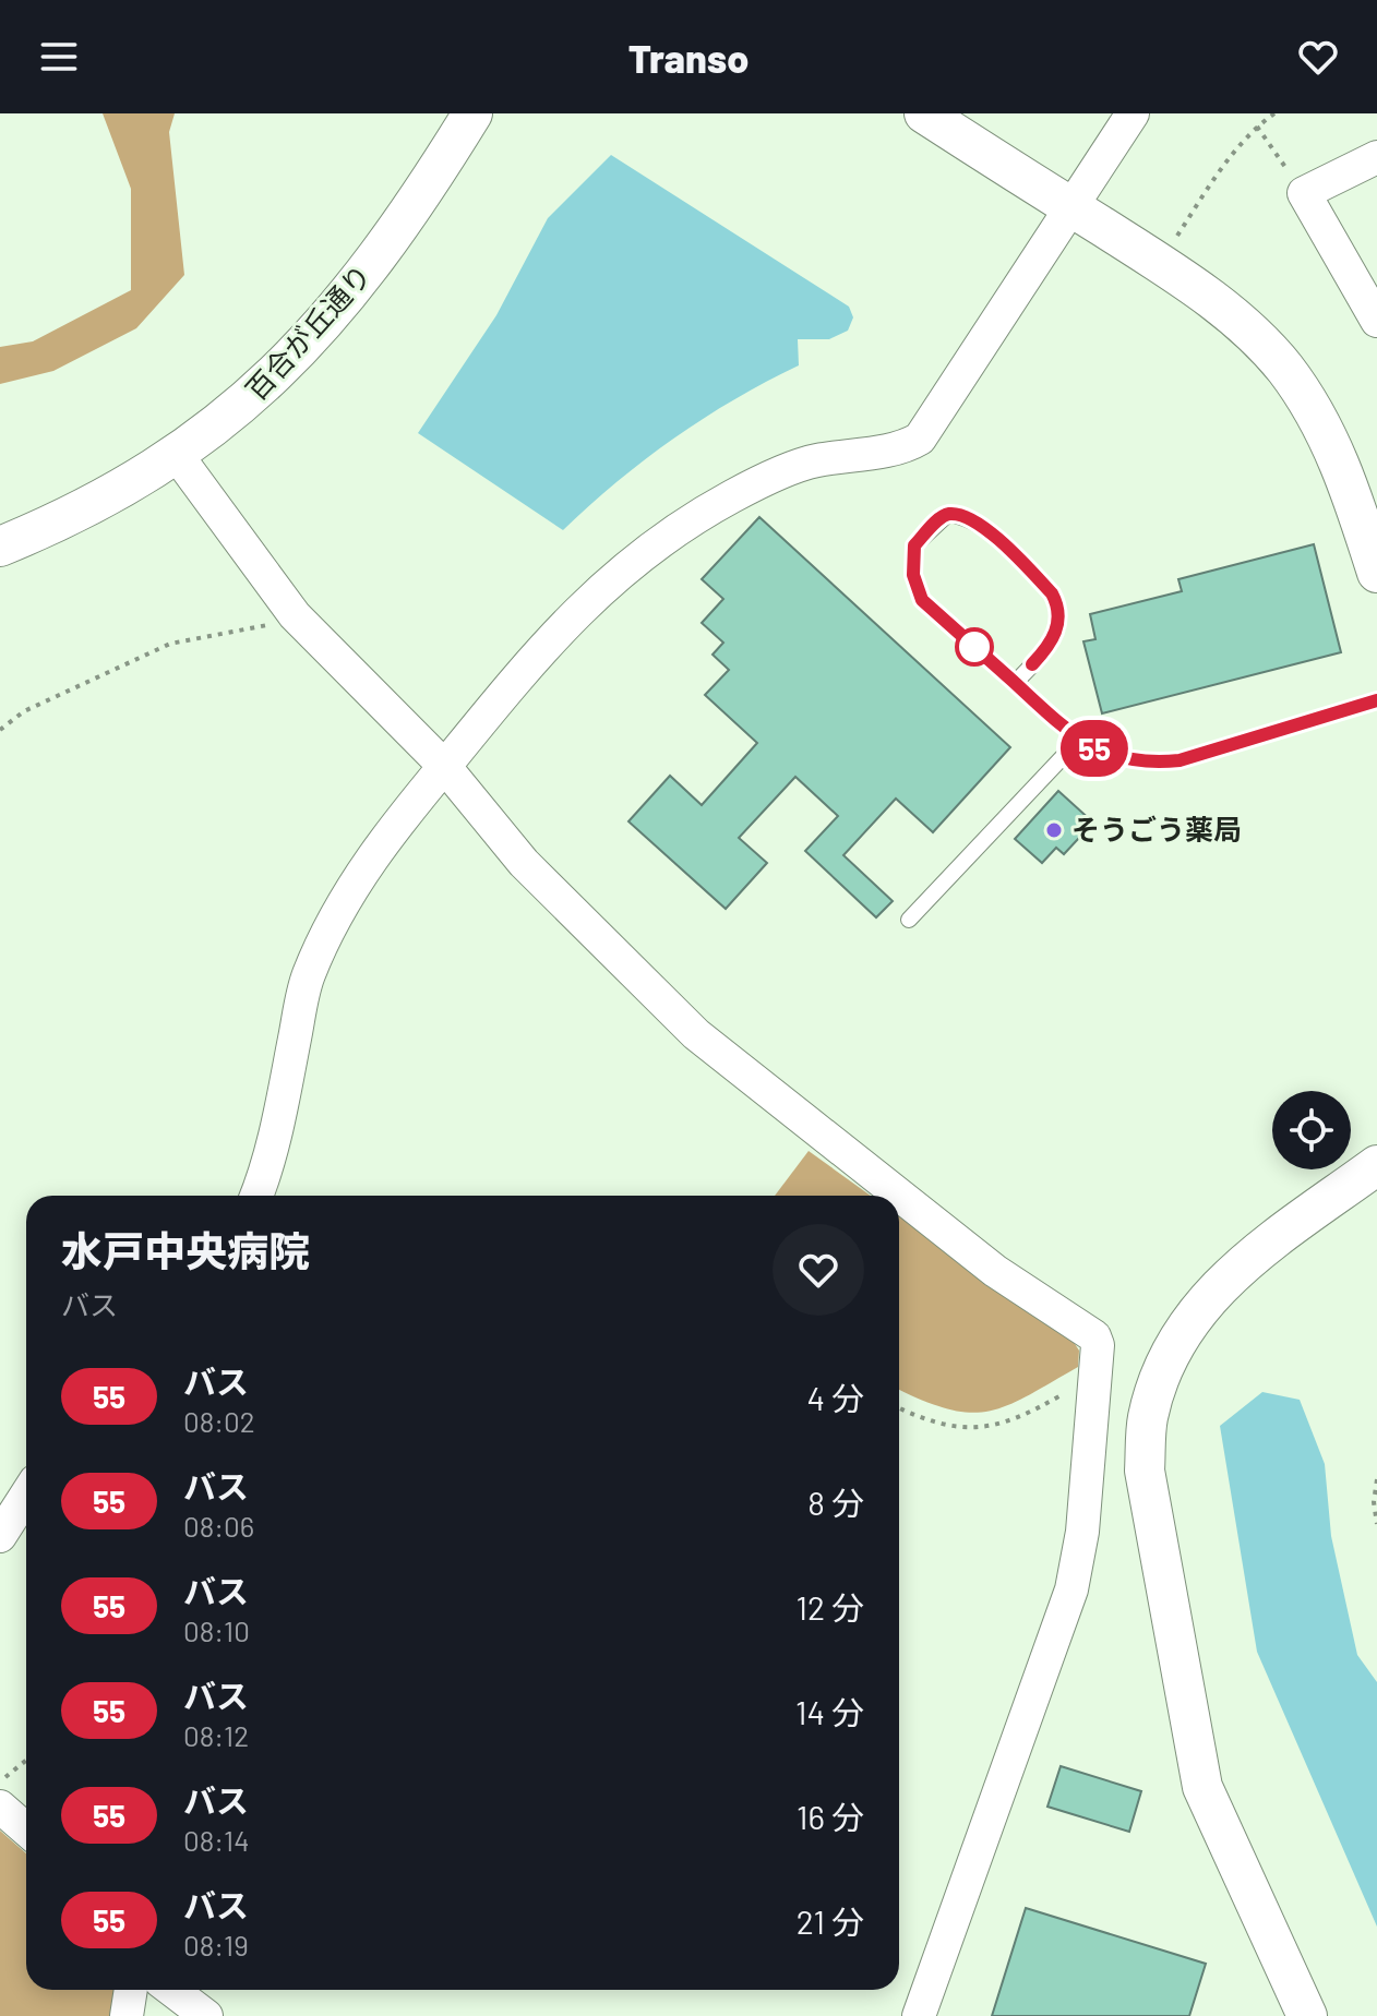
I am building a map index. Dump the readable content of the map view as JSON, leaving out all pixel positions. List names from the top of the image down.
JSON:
{
  "streets": {
    "street": ["百合が丘通り"]
  },
  "places": ["そうごう薬局"],
  "lines": ["bus line 55"],
  "page": {
    "header": "Transo",
    "on_map": "55",
    "heading": ["水戸中央病院", "バス"],
    "list": [
      {
        "mark": "55",
        "name": "バス",
        "note": "08:02",
        "value": "4 分"
      },
      {
        "mark": "55",
        "name": "バス",
        "note": "08:06",
        "value": "8 分"
      },
      {
        "mark": "55",
        "name": "バス",
        "note": "08:10",
        "value": "12 分"
      },
      {
        "mark": "55",
        "name": "バス",
        "note": "08:12",
        "value": "14 分"
      },
      {
        "mark": "55",
        "name": "バス",
        "note": "08:14",
        "value": "16 分"
      },
      {
        "mark": "55",
        "name": "バス",
        "note": "08:19",
        "value": "21 分"
      }
    ]
  }
}
